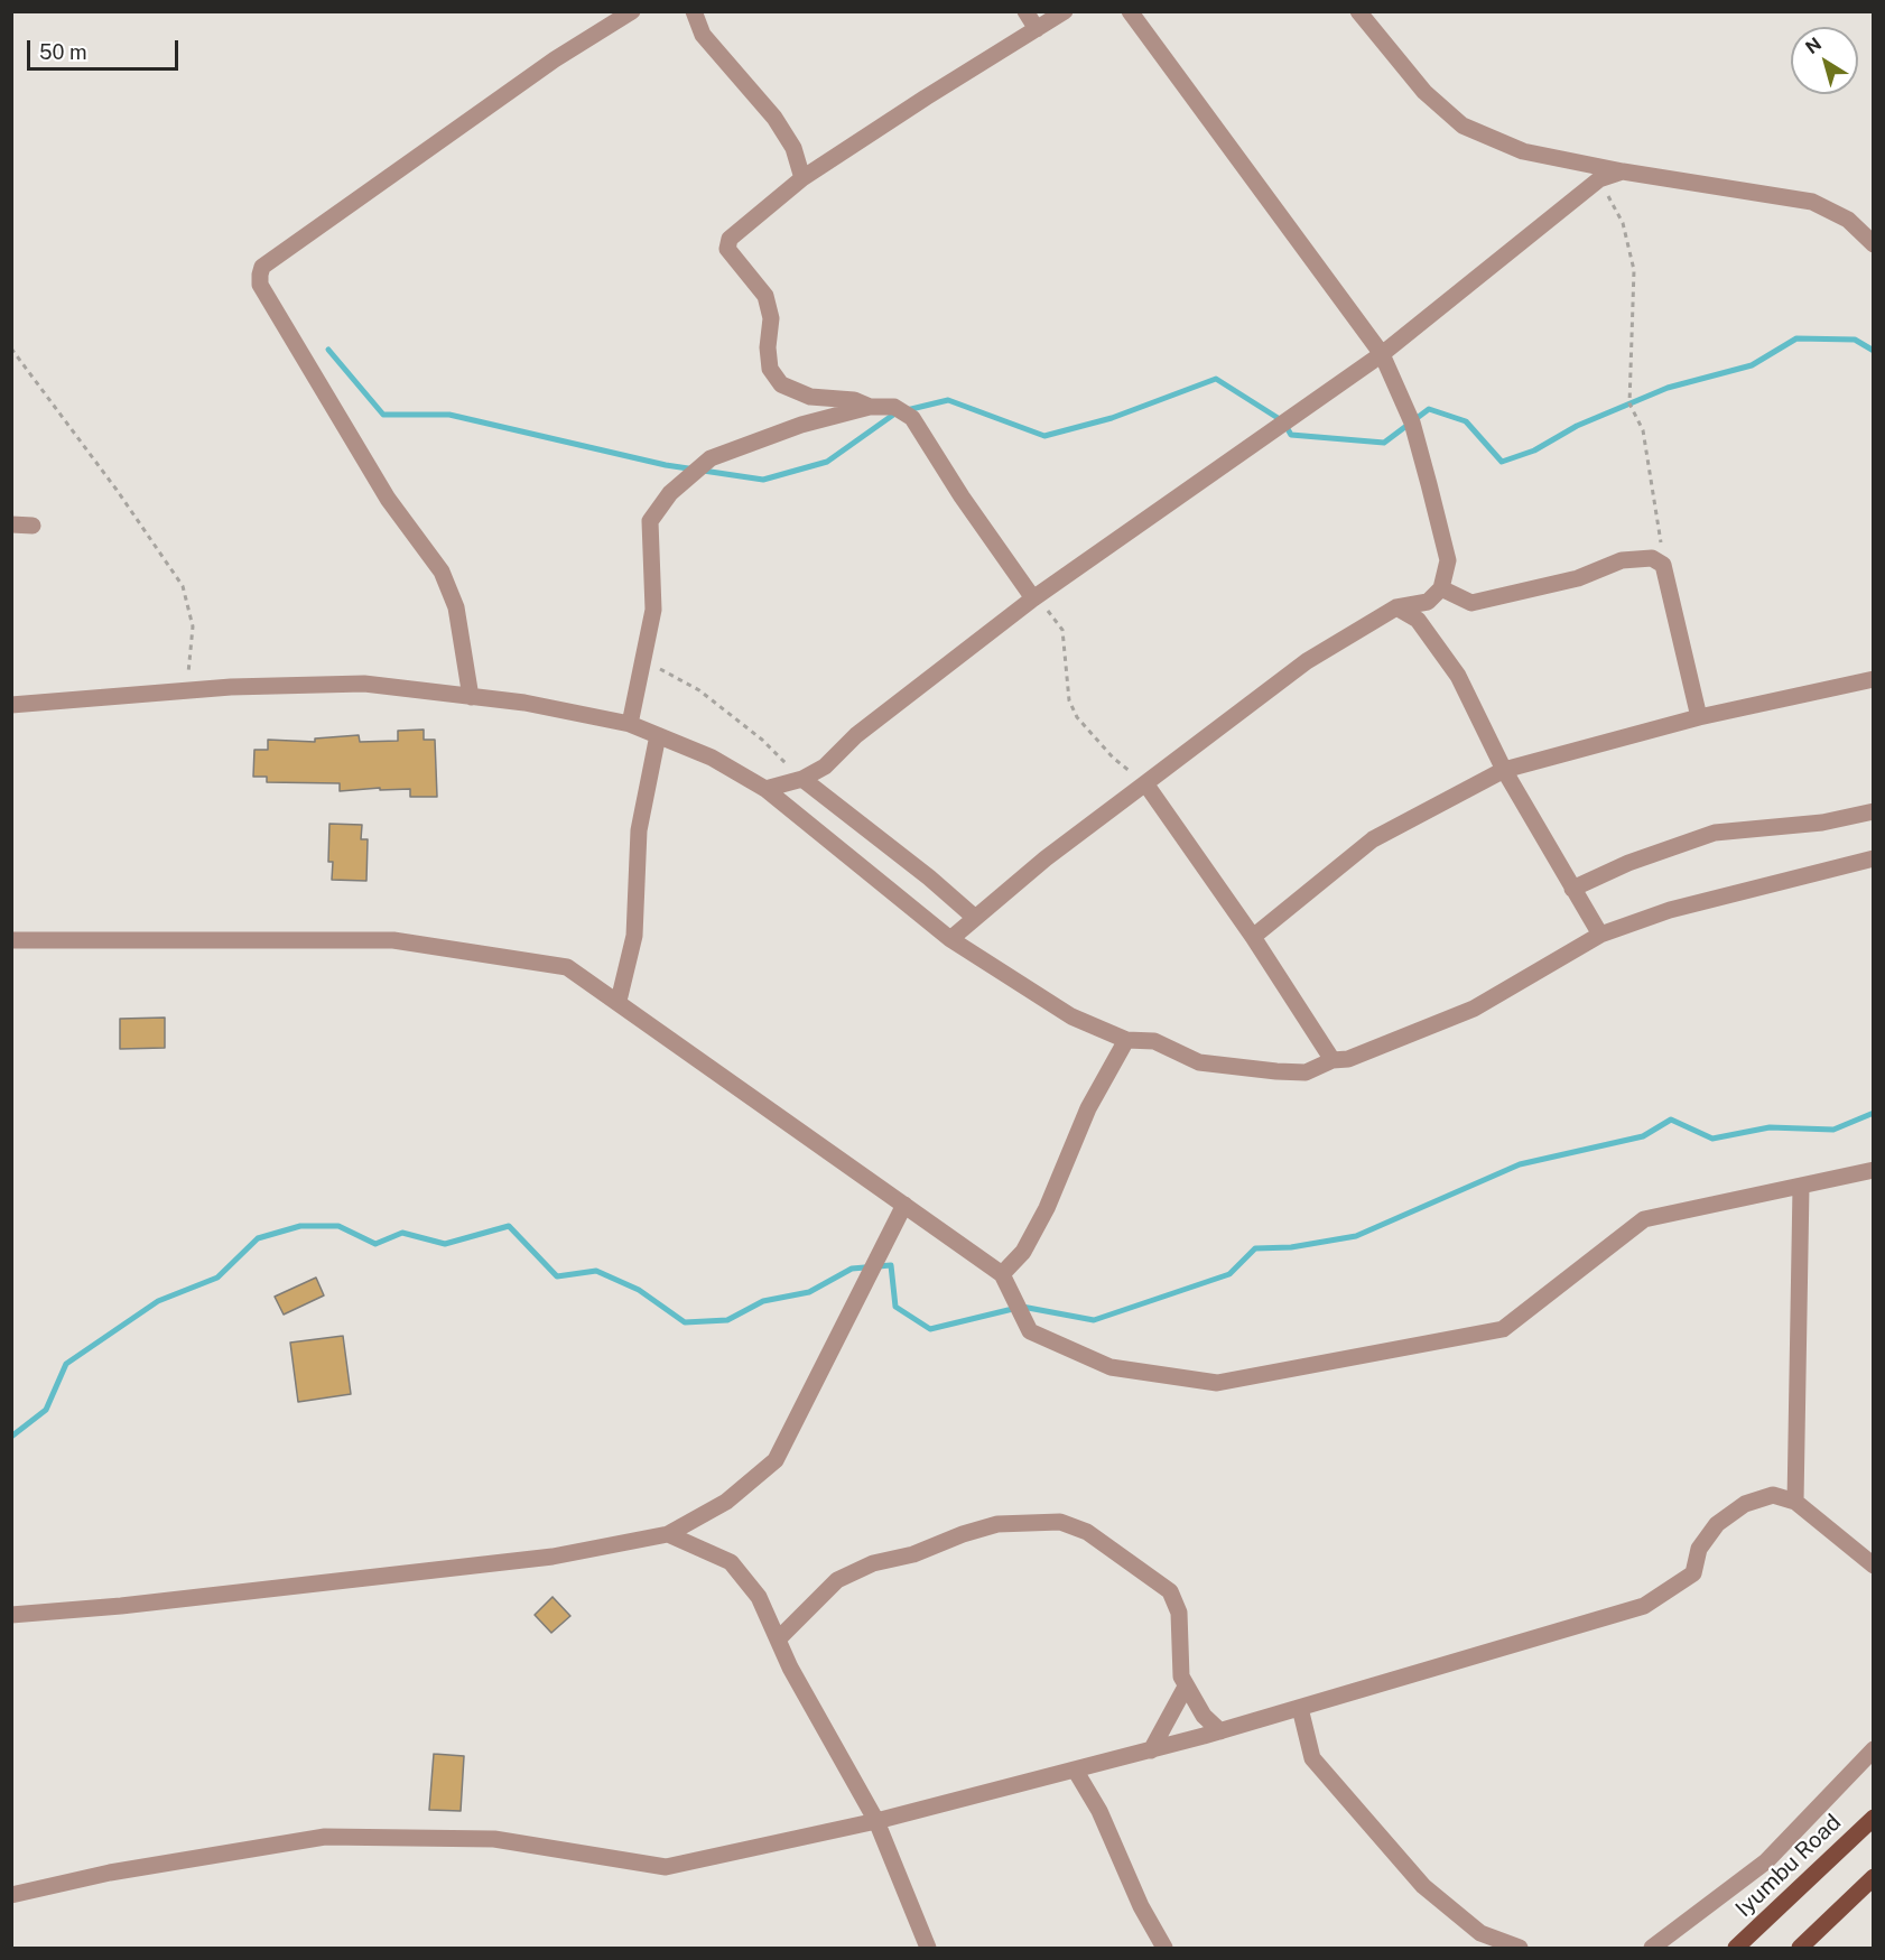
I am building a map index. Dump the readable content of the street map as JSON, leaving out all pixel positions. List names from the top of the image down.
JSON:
{
  "streets": {
    "main road": ["Iyumbu Road"]
  },
  "scale_bar": "50 m",
  "north": "top left"
}
